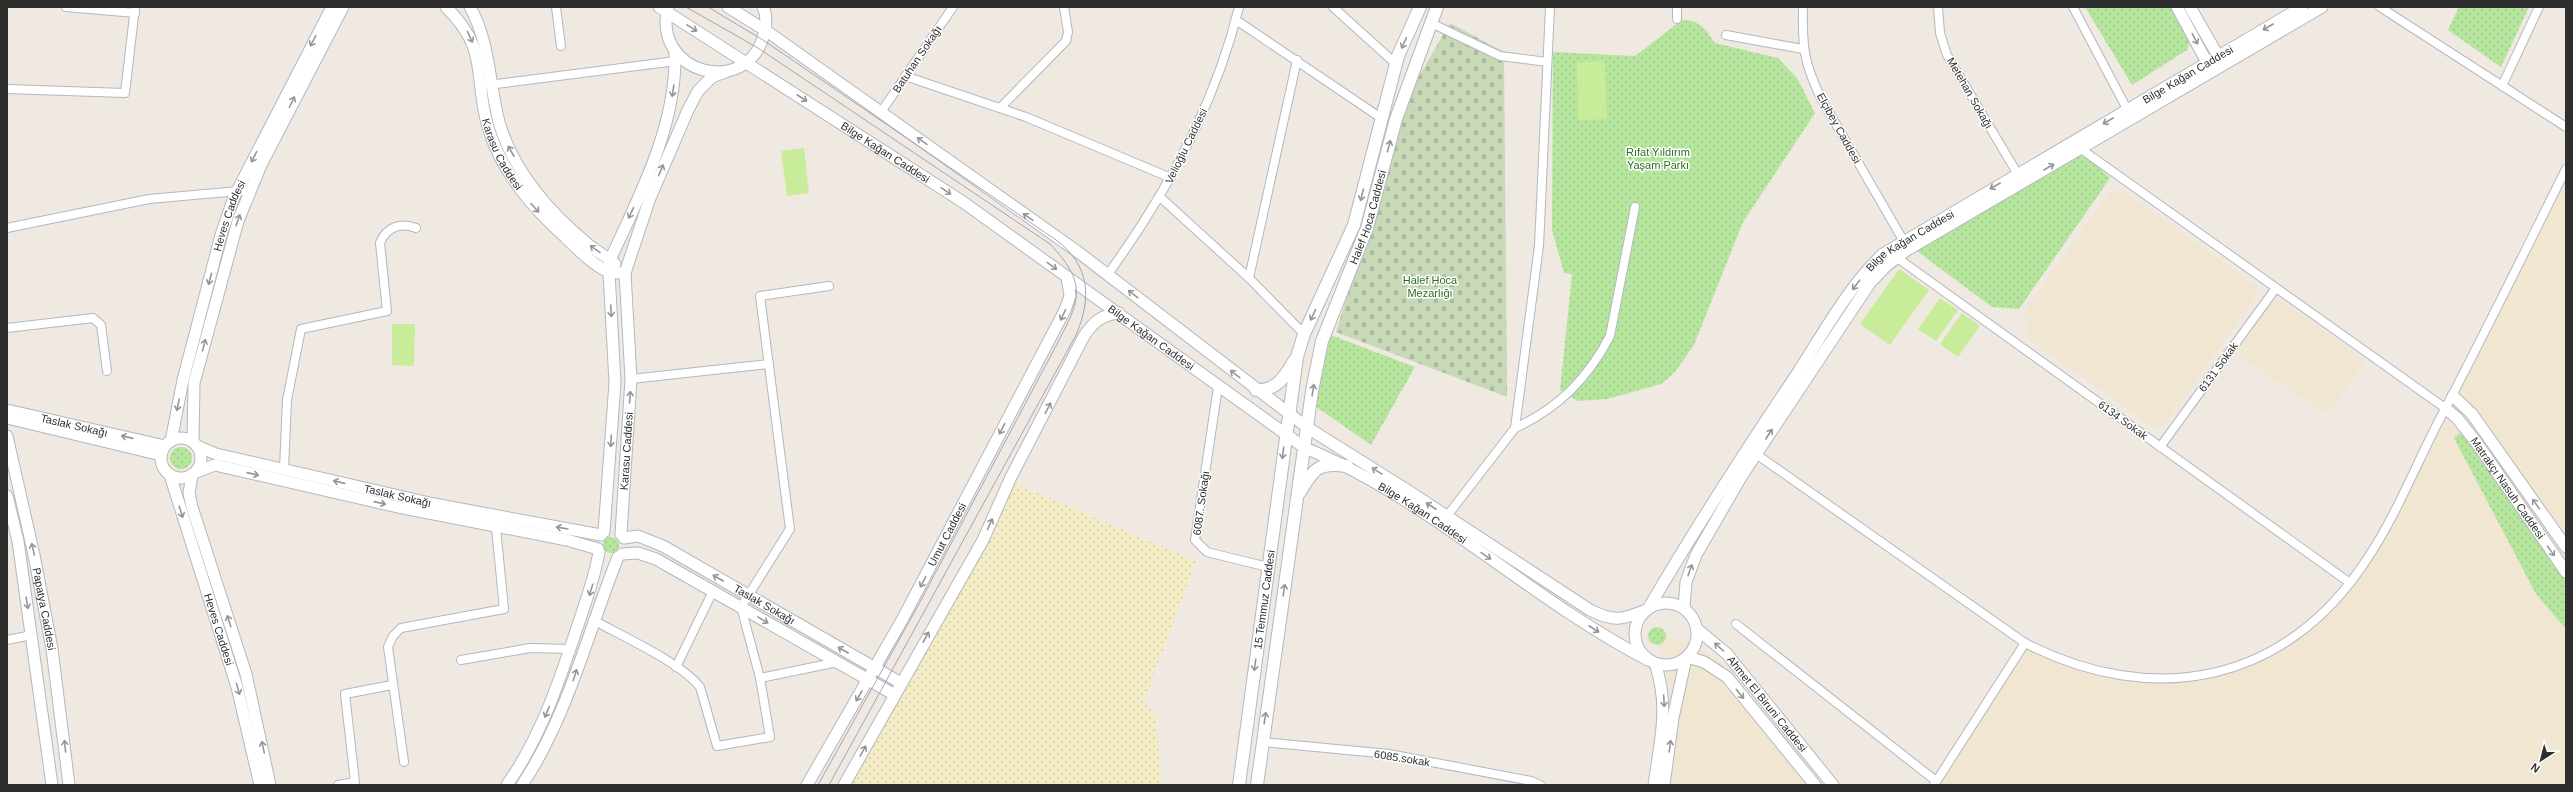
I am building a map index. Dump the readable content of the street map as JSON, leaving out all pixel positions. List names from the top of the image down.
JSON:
{
  "streets": {
    "main road": ["Halef Hoca Caddesi", "15 Temmuz Caddesi"],
    "street": [
      "Batuhan Sokağı",
      "Bilge Kağan Caddesi",
      "Metehan Sokağı",
      "Elçibey Caddesi",
      "Velioğlu Caddesi",
      "Karasu Caddesi",
      "Heves Caddesi",
      "6131 Sokak",
      "6134 Sokak",
      "Taslak Sokağı",
      "Matrakçı Nasuh Caddesi",
      "6087. Sokağı",
      "Umut Caddesi",
      "Papatya Caddesi",
      "Ahmet El Biruni Caddesi",
      "6085.sokak"
    ]
  },
  "crossings": [
    ["Batuhan Sokağı", "Bilge Kağan Caddesi"],
    ["Bilge Kağan Caddesi", "Metehan Sokağı"],
    ["Bilge Kağan Caddesi", "Elçibey Caddesi"],
    ["Bilge Kağan Caddesi", "Velioğlu Caddesi"],
    ["Bilge Kağan Caddesi", "Halef Hoca Caddesi"],
    ["Bilge Kağan Caddesi", "6134 Sokak"],
    ["Bilge Kağan Caddesi", "6087. Sokağı"],
    ["Bilge Kağan Caddesi", "Umut Caddesi"],
    ["Bilge Kağan Caddesi", "15 Temmuz Caddesi"],
    ["Bilge Kağan Caddesi", "Ahmet El Biruni Caddesi"],
    ["Karasu Caddesi", "Taslak Sokağı"],
    ["Heves Caddesi", "Taslak Sokağı"],
    ["Halef Hoca Caddesi", "15 Temmuz Caddesi"],
    ["6131 Sokak", "6134 Sokak"],
    ["Taslak Sokağı", "Umut Caddesi"],
    ["6087. Sokağı", "15 Temmuz Caddesi"],
    ["15 Temmuz Caddesi", "6085.sokak"]
  ],
  "parks": ["Rıfat Yıldırım Yaşam Parkı", "Halef Hoca Mezarlığı"],
  "north": "bottom left"
}
